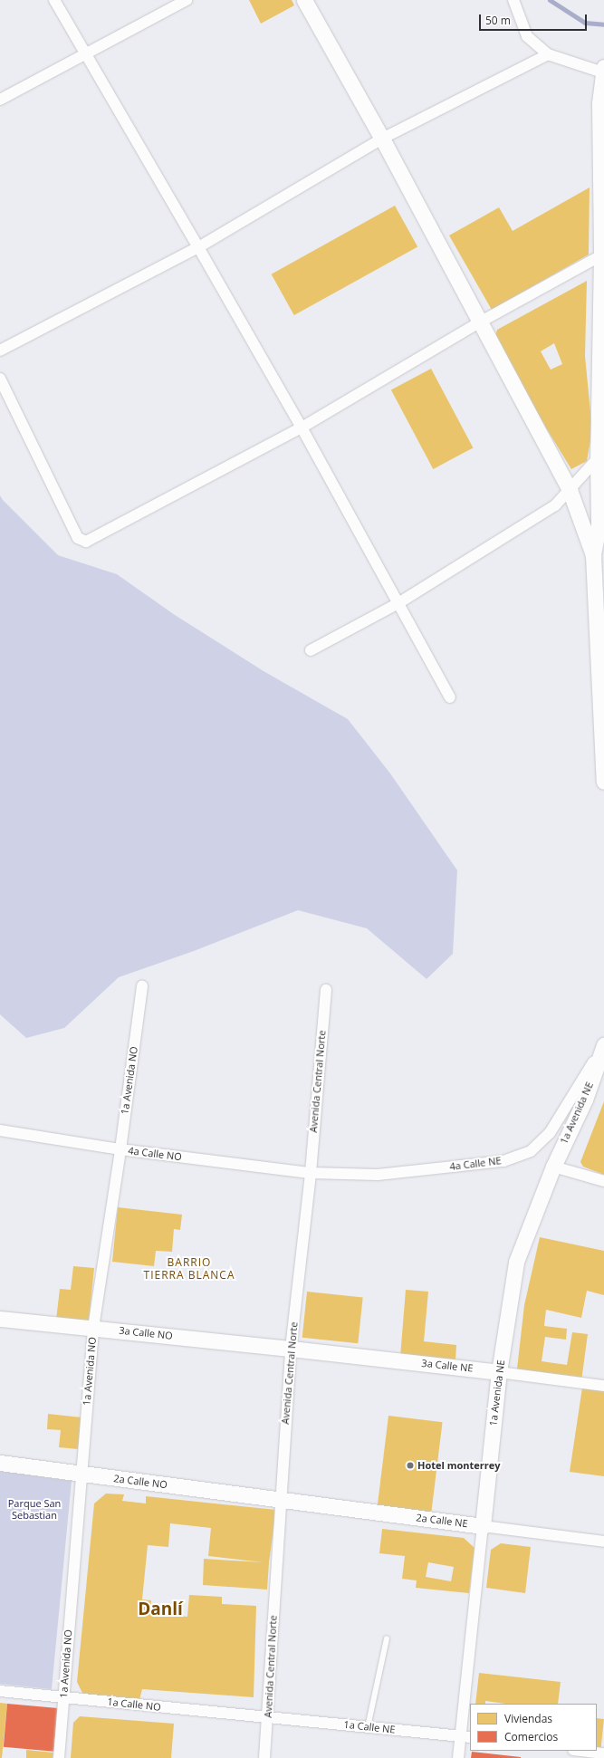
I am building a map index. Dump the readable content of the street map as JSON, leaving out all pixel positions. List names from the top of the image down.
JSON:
{
  "streets": {
    "main road": [
      "1a Avenida NE",
      "3a Calle NO",
      "3a Calle NE",
      "2a Calle NO",
      "2a Calle NE"
    ],
    "street": [
      "1a Avenida NO",
      "Avenida Central Norte",
      "4a Calle NO",
      "4a Calle NE",
      "1a Calle NO",
      "1a Calle NE"
    ]
  },
  "crossings": [
    ["1a Avenida NO", "4a Calle NO"],
    ["1a Avenida NO", "3a Calle NO"],
    ["1a Avenida NO", "2a Calle NO"],
    ["1a Avenida NO", "1a Calle NO"],
    ["Avenida Central Norte", "4a Calle NO"],
    ["Avenida Central Norte", "4a Calle NE"],
    ["Avenida Central Norte", "3a Calle NO"],
    ["Avenida Central Norte", "3a Calle NE"],
    ["Avenida Central Norte", "2a Calle NO"],
    ["Avenida Central Norte", "2a Calle NE"],
    ["Avenida Central Norte", "1a Calle NO"],
    ["Avenida Central Norte", "1a Calle NE"],
    ["1a Avenida NE", "4a Calle NE"],
    ["1a Avenida NE", "3a Calle NE"],
    ["1a Avenida NE", "2a Calle NE"],
    ["1a Avenida NE", "1a Calle NE"],
    ["4a Calle NO", "4a Calle NE"],
    ["3a Calle NO", "3a Calle NE"],
    ["2a Calle NO", "2a Calle NE"],
    ["1a Calle NO", "1a Calle NE"]
  ],
  "districts": ["BARRIO TIERRA BLANCA", "Danlí"],
  "parks": ["Parque San Sebastian"],
  "places": ["Hotel monterrey"],
  "legend": ["Viviendas", "Comercios"],
  "scale_bar": "50 m"
}
